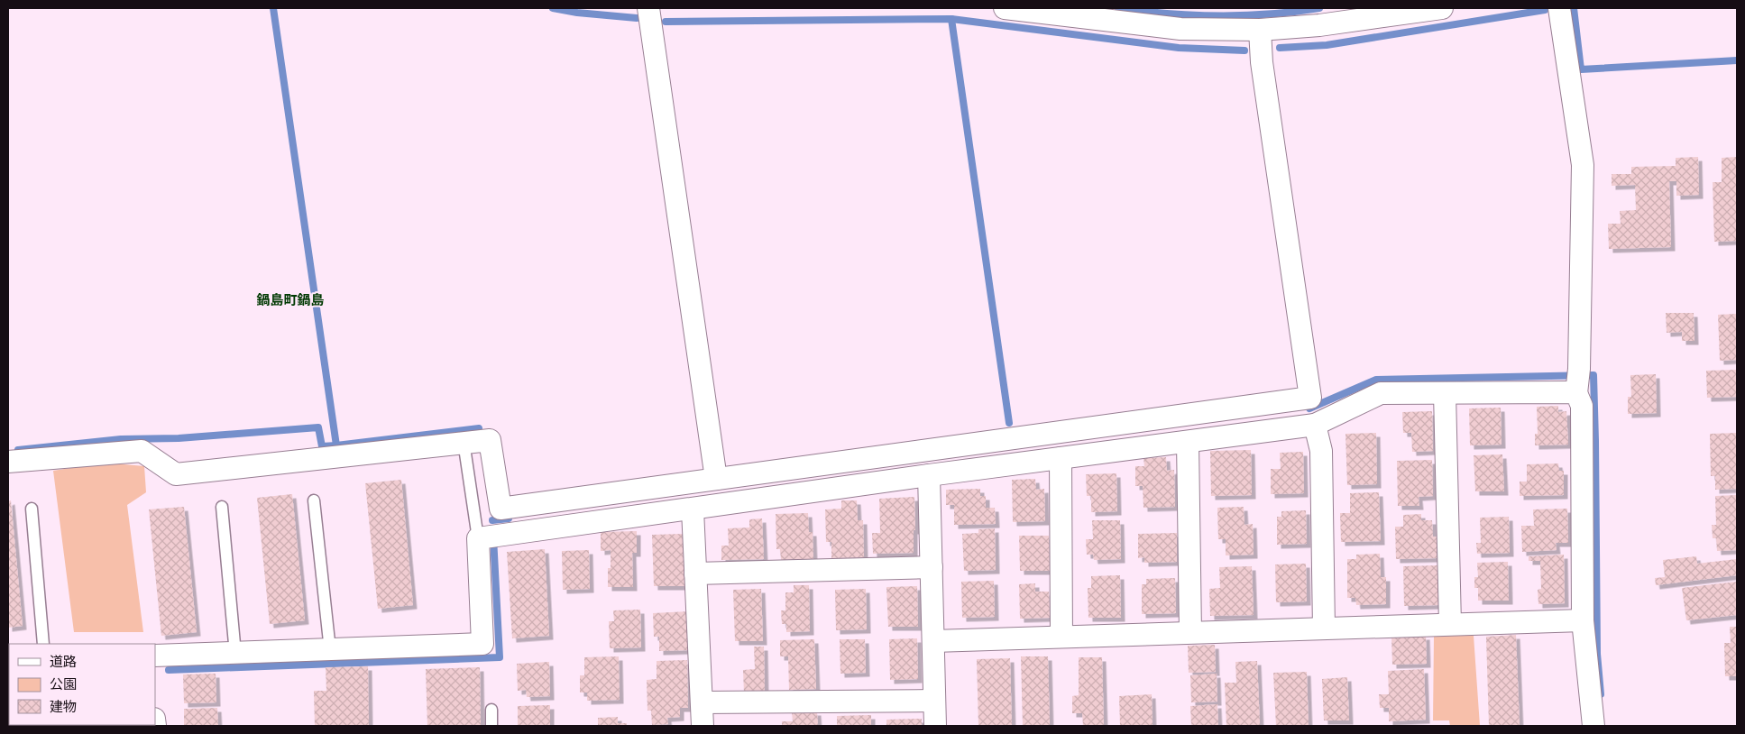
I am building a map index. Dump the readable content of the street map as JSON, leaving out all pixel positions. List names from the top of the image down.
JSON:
{
  "districts": ["鍋島町鍋島"],
  "legend": ["道路", "公園", "建物"]
}
